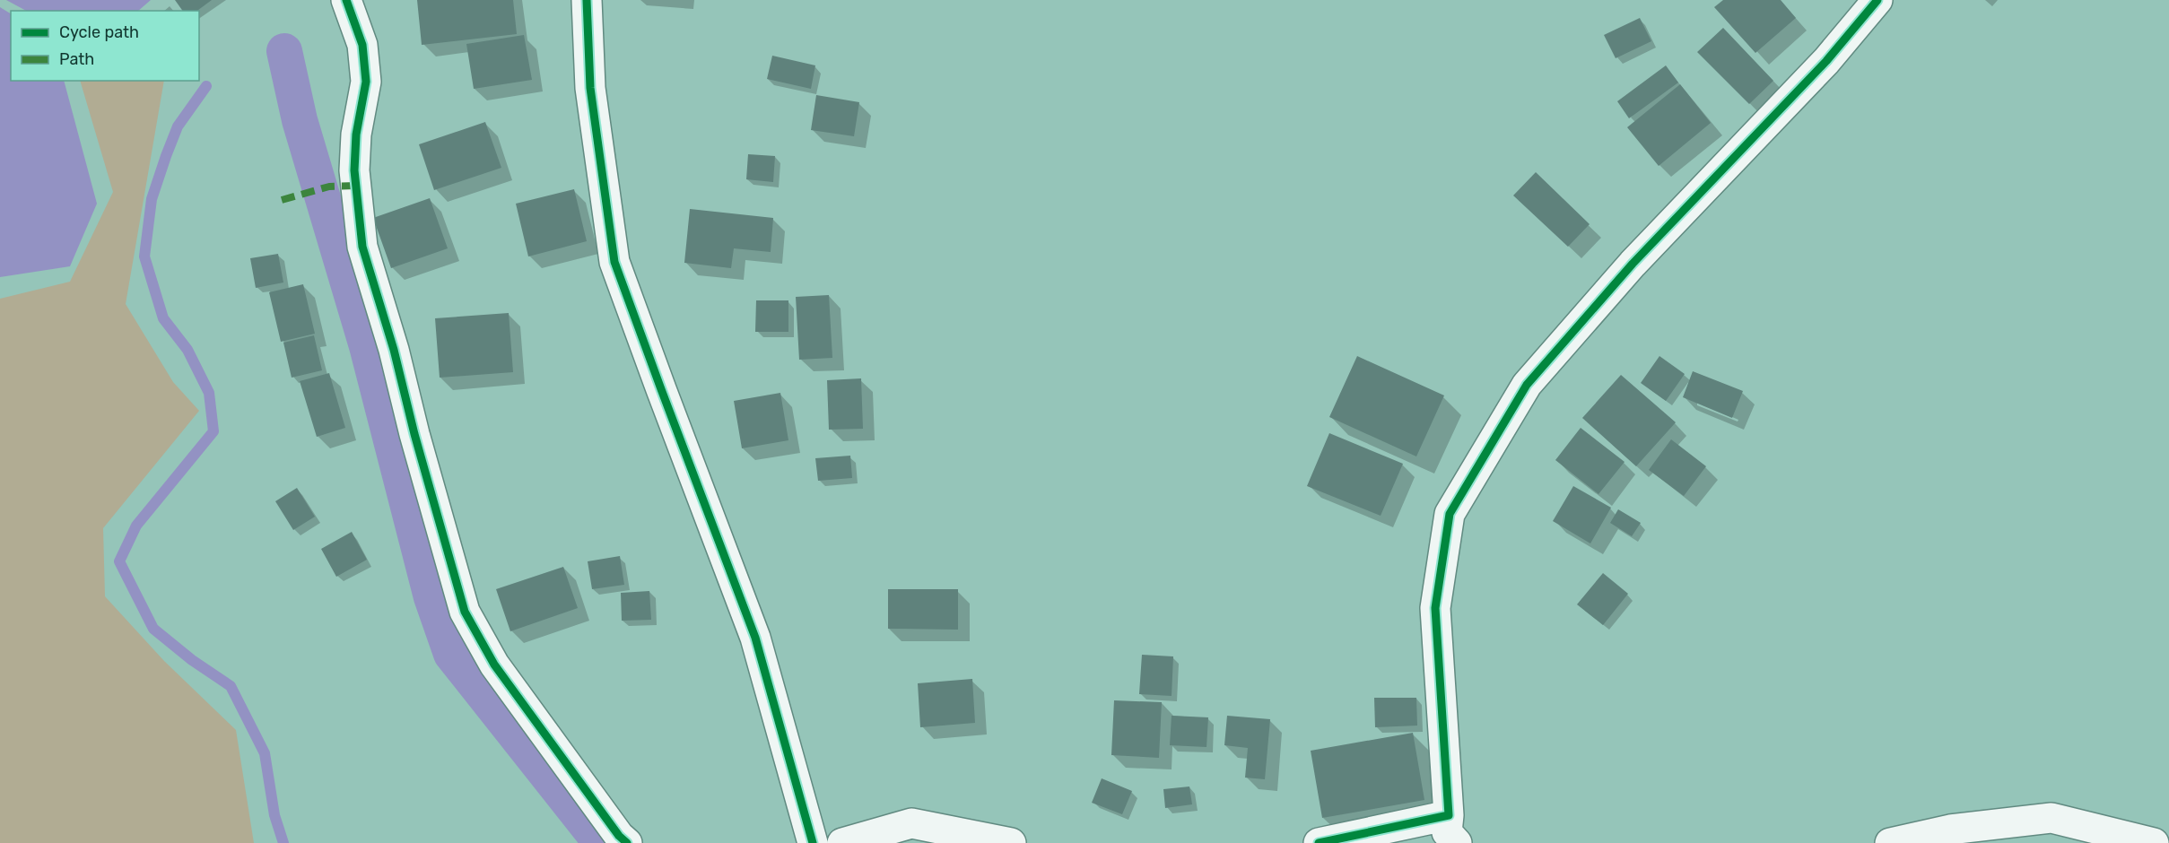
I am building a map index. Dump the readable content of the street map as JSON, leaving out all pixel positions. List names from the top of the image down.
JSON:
{
  "legend": ["Cycle path", "Path"]
}
